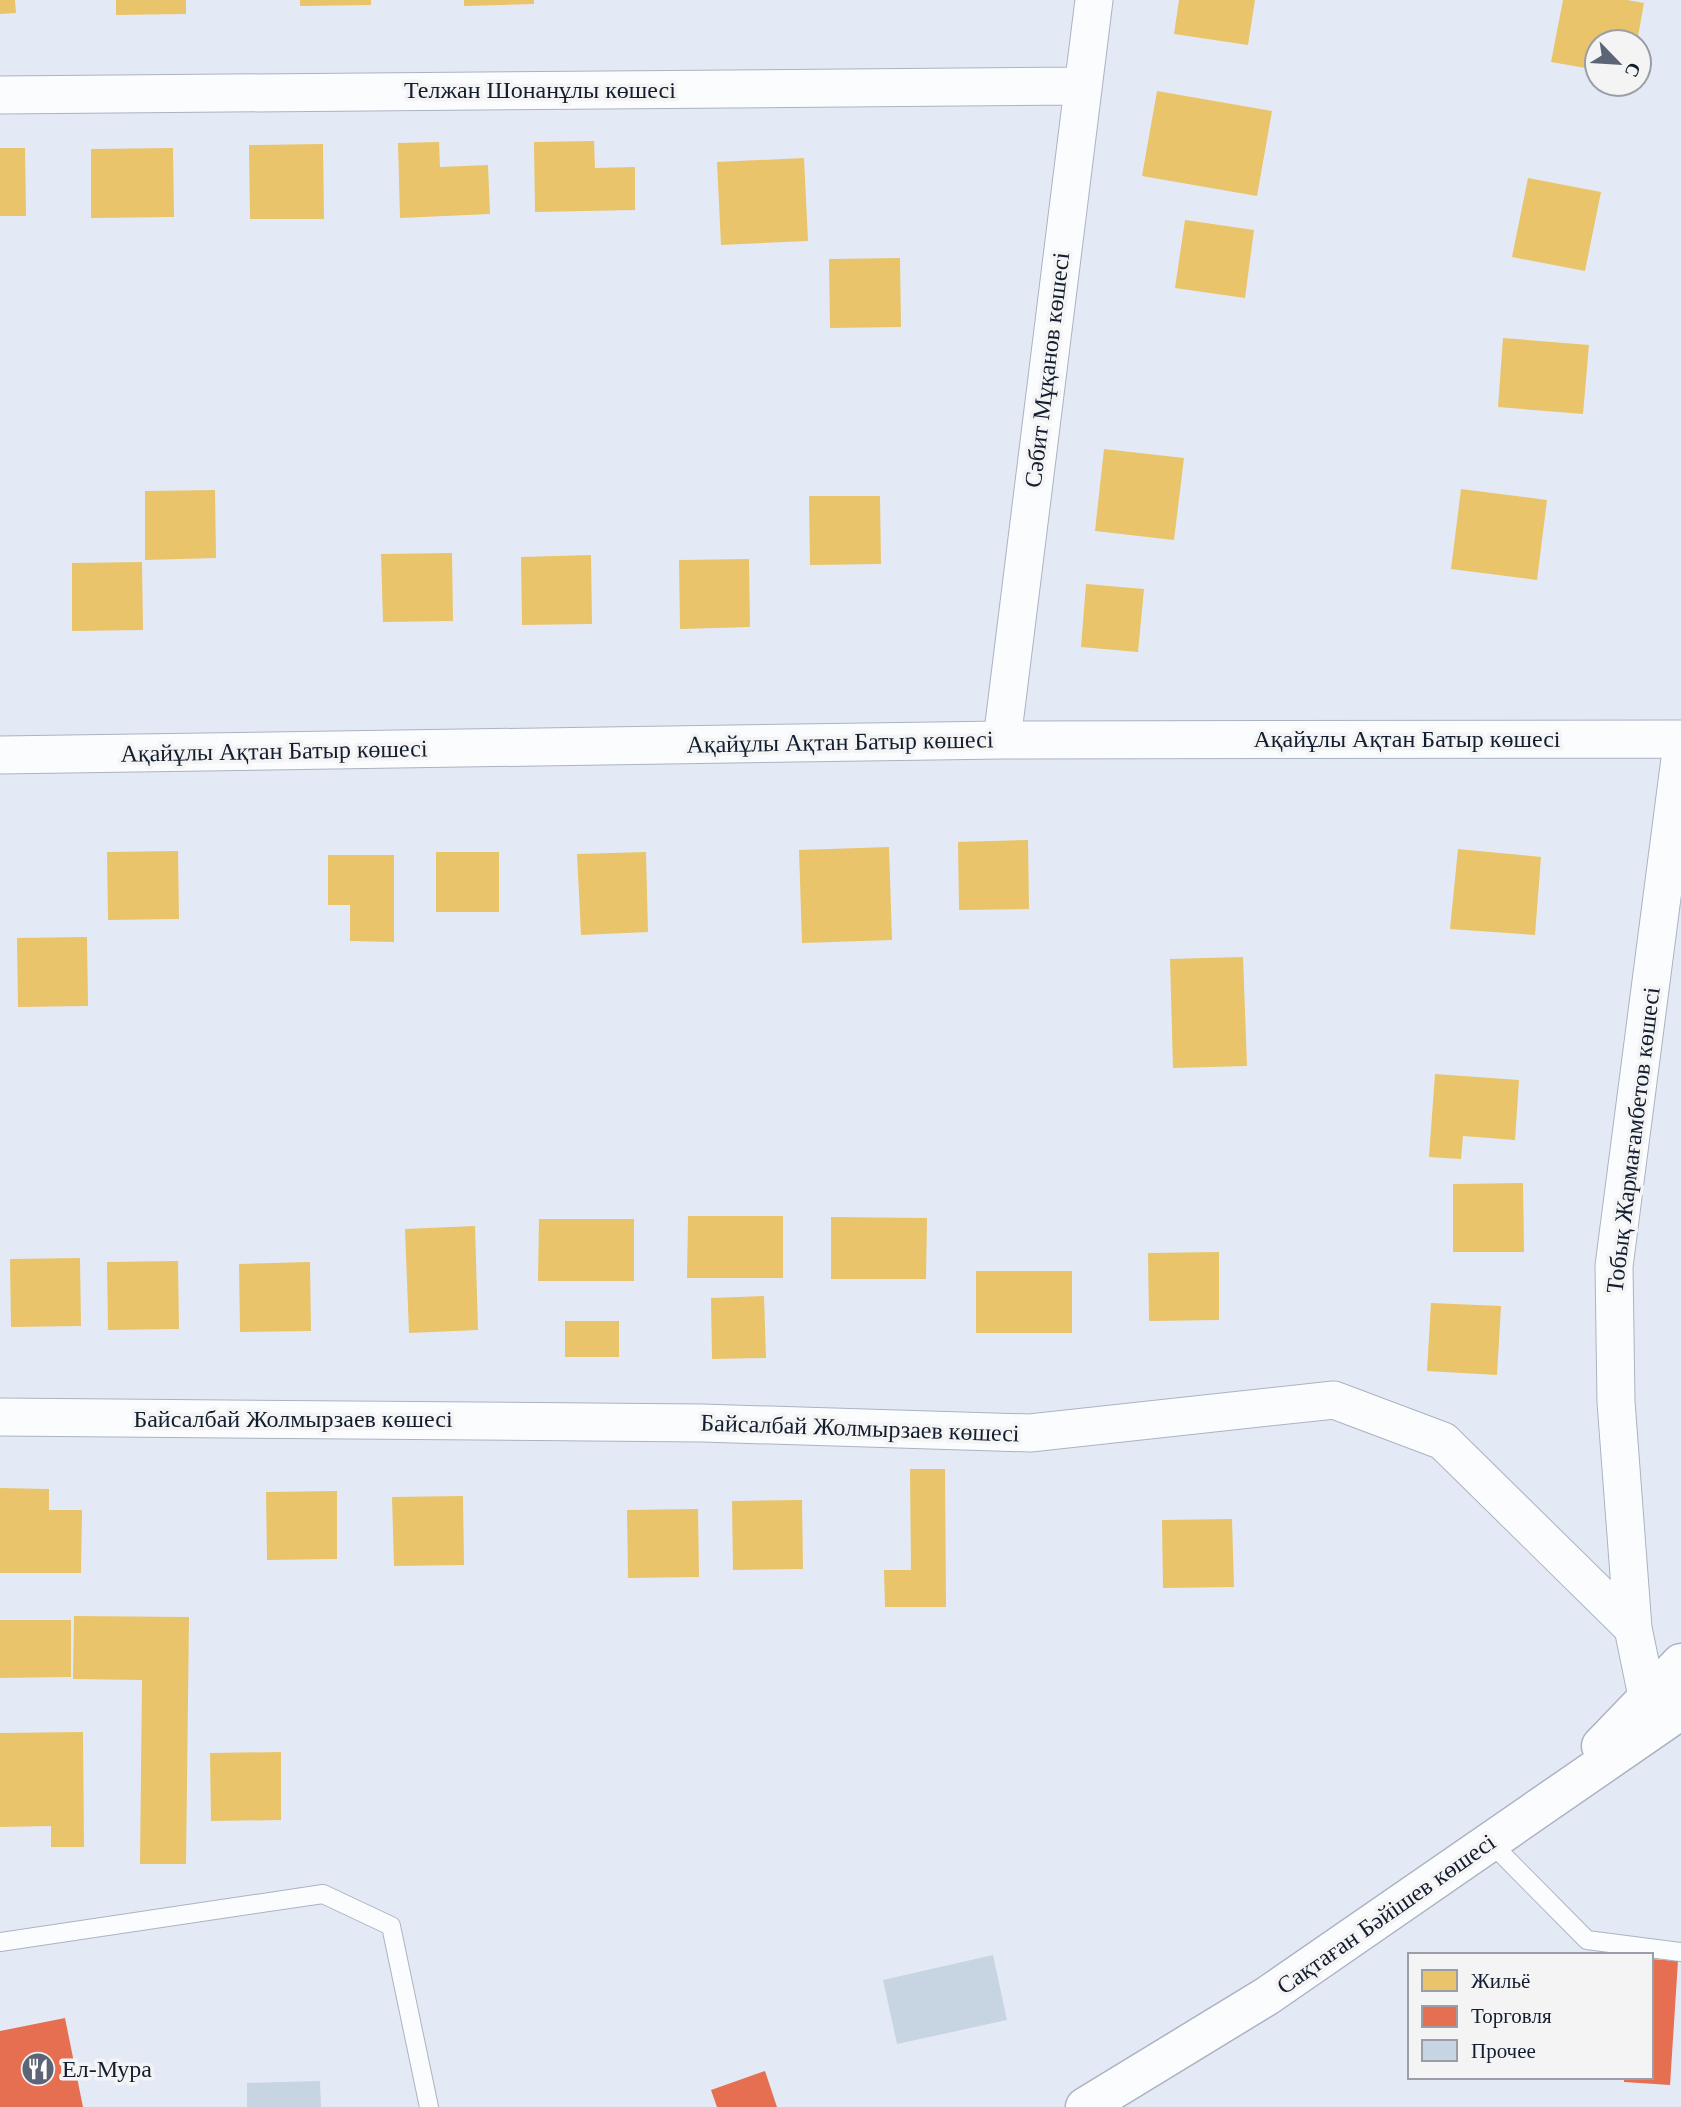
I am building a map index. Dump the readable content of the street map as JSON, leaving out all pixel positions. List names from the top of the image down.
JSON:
{
  "streets": {
    "main road": ["Сақтаған Бәйішев көшесі"],
    "street": [
      "Телжан Шонанұлы көшесі",
      "Сәбит Мұқанов көшесі",
      "Ақайұлы Ақтан Батыр көшесі",
      "Тобық Жармағамбетов көшесі",
      "Байсалбай Жолмырзаев көшесі"
    ]
  },
  "crossings": [
    ["Телжан Шонанұлы көшесі", "Сәбит Мұқанов көшесі"],
    ["Сәбит Мұқанов көшесі", "Ақайұлы Ақтан Батыр көшесі"],
    ["Тобық Жармағамбетов көшесі", "Байсалбай Жолмырзаев көшесі"],
    ["Тобық Жармағамбетов көшесі", "Сақтаған Бәйішев көшесі"]
  ],
  "places": {
    "restaurant": ["Ел-Мура"]
  },
  "legend": ["Жильё", "Торговля", "Прочее"],
  "north": "bottom right"
}
